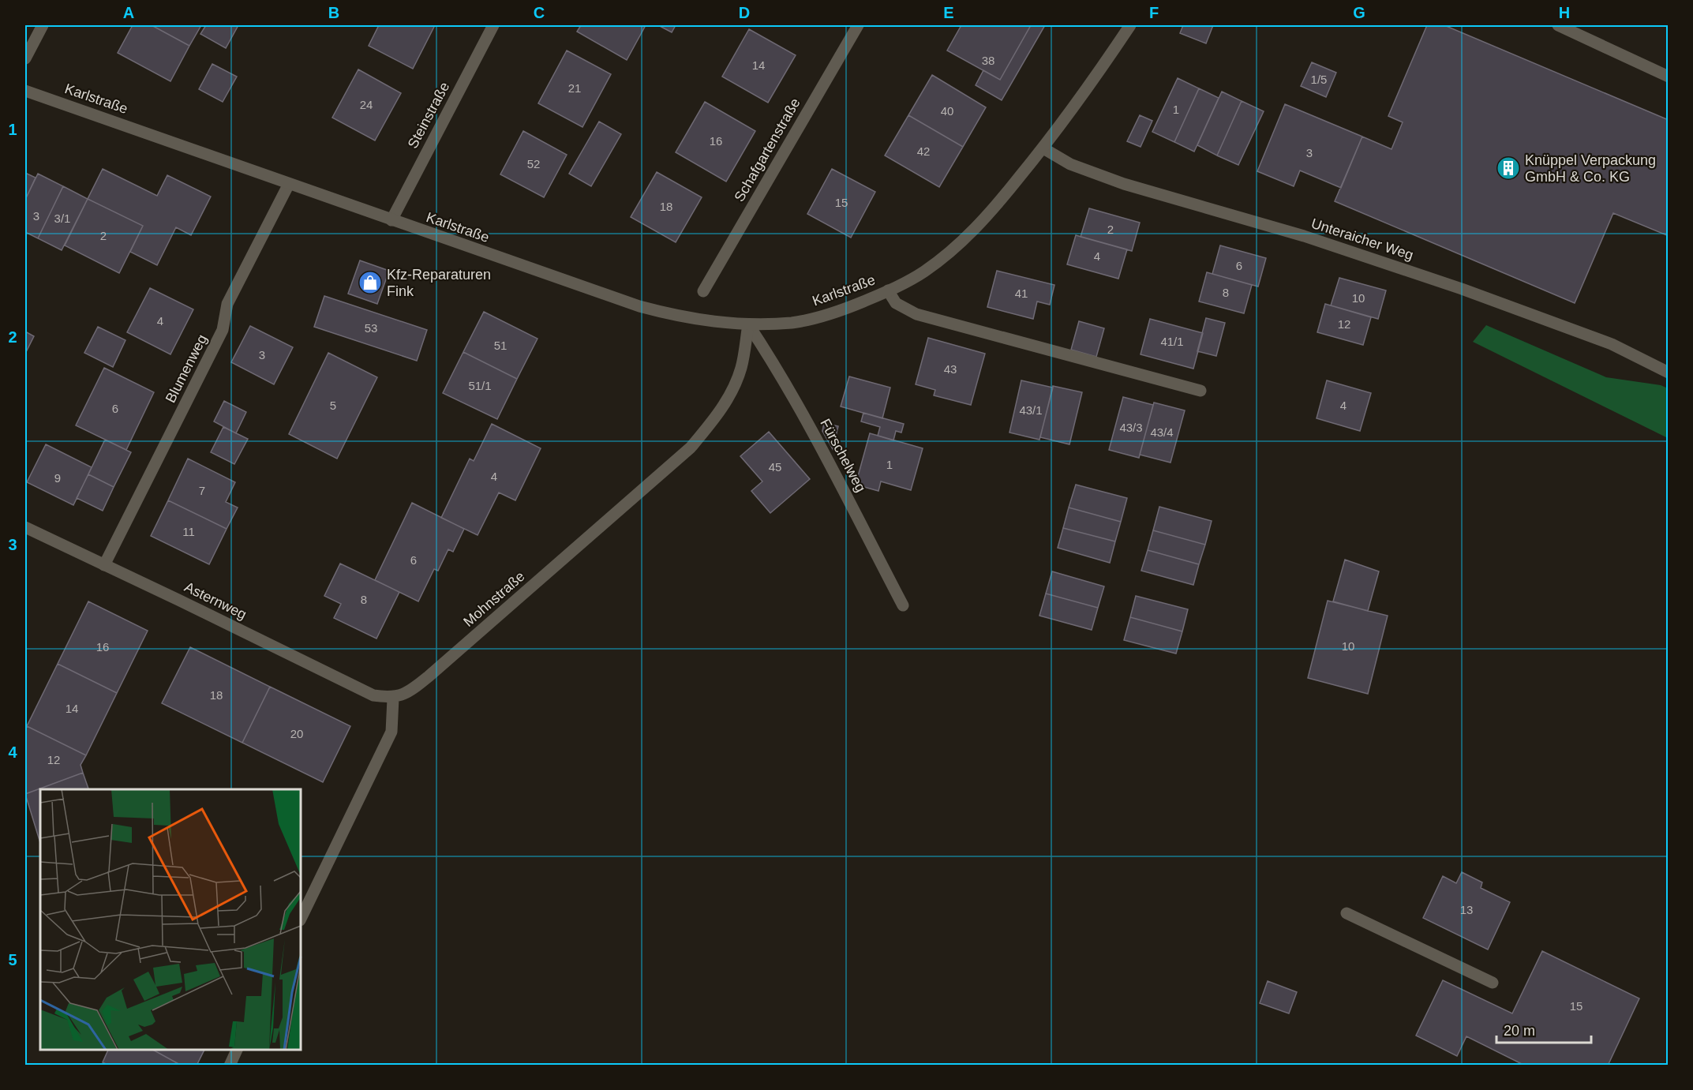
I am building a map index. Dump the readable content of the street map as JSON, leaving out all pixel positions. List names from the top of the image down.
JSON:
{
  "streets": {
    "street": [
      "Karlstraße",
      "Steinstraße",
      "Schafgartenstraße",
      "Unteraicher Weg",
      "Blumenweg",
      "Fürschelweg",
      "Mohnstraße",
      "Asternweg"
    ]
  },
  "crossings": [
    ["Karlstraße", "Steinstraße"],
    ["Karlstraße", "Unteraicher Weg"],
    ["Karlstraße", "Blumenweg"],
    ["Karlstraße", "Fürschelweg"],
    ["Karlstraße", "Mohnstraße"],
    ["Blumenweg", "Asternweg"],
    ["Fürschelweg", "Mohnstraße"],
    ["Mohnstraße", "Asternweg"]
  ],
  "places": {
    "building": ["Knüppel Verpackung GmbH & Co. KG"],
    "shop": ["Kfz-Reparaturen Fink"]
  },
  "house_numbers": [
    "38",
    "14",
    "1/5",
    "21",
    "24",
    "1",
    "40",
    "16",
    "42",
    "3",
    "52",
    "15",
    "18",
    "3",
    "3/1",
    "2",
    "2",
    "4",
    "6",
    "8",
    "41",
    "10",
    "4",
    "12",
    "53",
    "41/1",
    "51",
    "3",
    "43",
    "51/1",
    "5",
    "4",
    "6",
    "43/1",
    "43/3",
    "43/4",
    "1",
    "45",
    "4",
    "9",
    "7",
    "11",
    "6",
    "8",
    "10",
    "16",
    "18",
    "14",
    "20",
    "12",
    "13",
    "15"
  ],
  "scale_bar": "20 m",
  "grid": {
    "columns": [
      "A",
      "B",
      "C",
      "D",
      "E",
      "F",
      "G",
      "H"
    ],
    "rows": [
      "1",
      "2",
      "3",
      "4",
      "5"
    ]
  }
}
